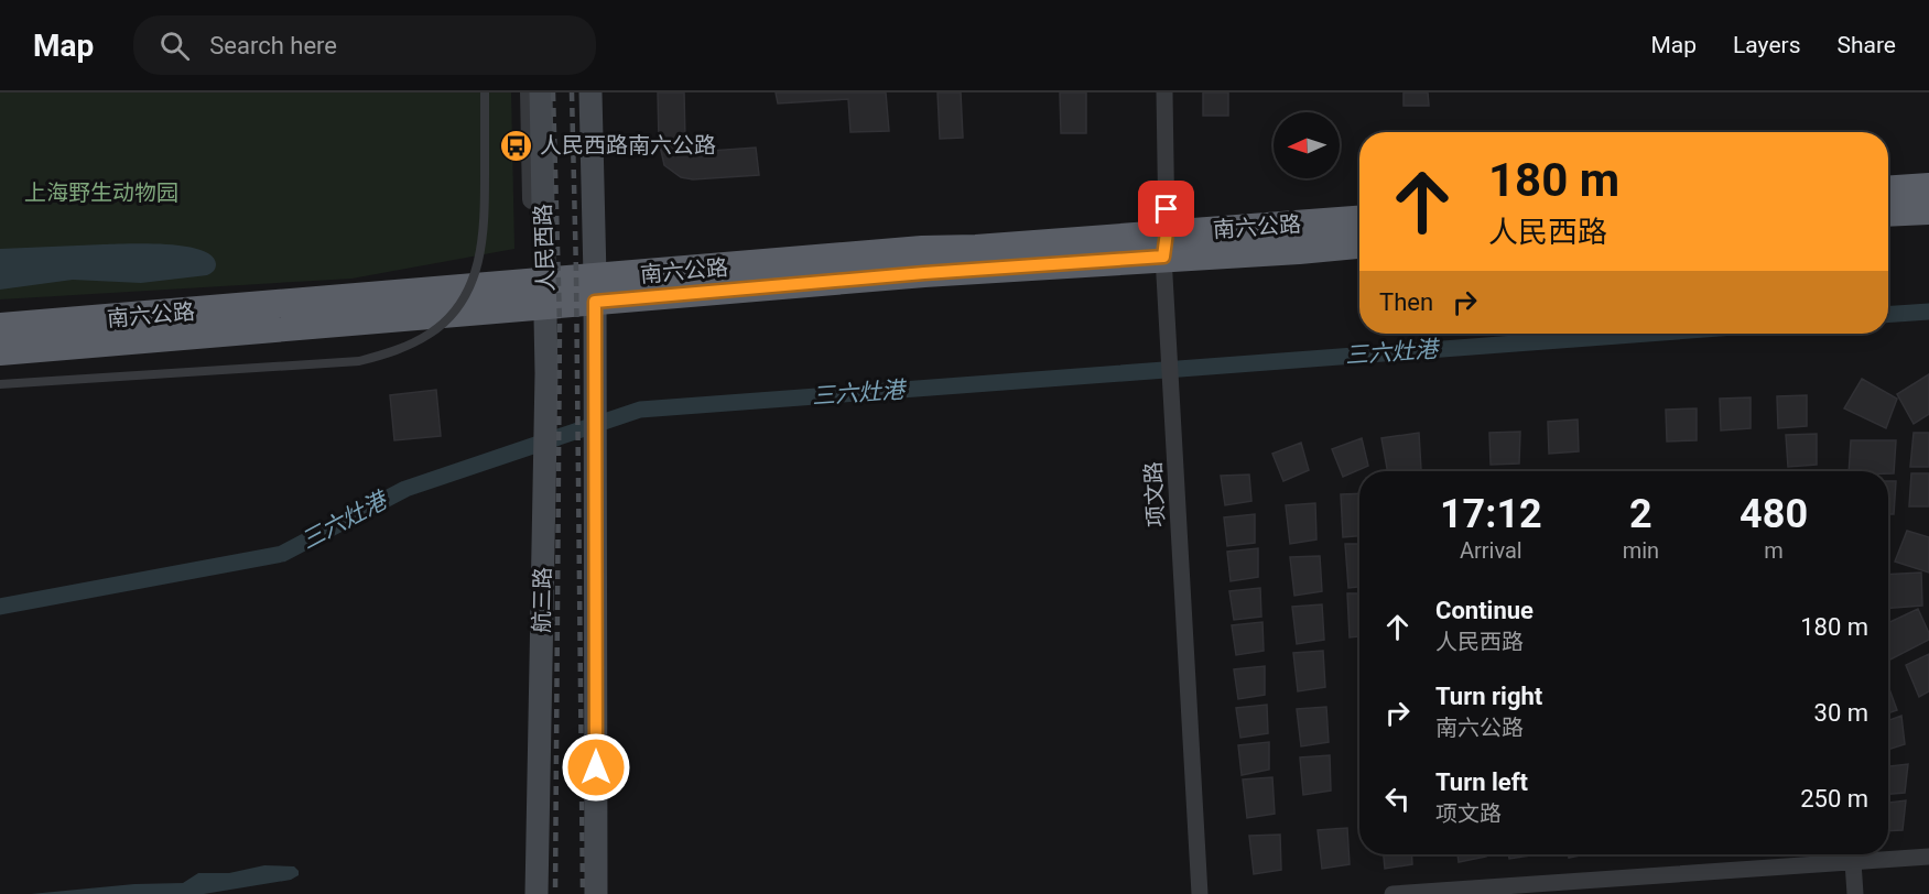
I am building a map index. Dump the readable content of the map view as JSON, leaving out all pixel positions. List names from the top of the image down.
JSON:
{
  "streets": {
    "highway": ["南六公路"],
    "main road": ["人民西路", "航三路"],
    "street": ["项文路"]
  },
  "crossings": [
    ["南六公路", "人民西路"],
    ["南六公路", "项文路"],
    ["南六公路", "航三路"],
    ["人民西路", "航三路"]
  ],
  "water": ["三六灶港"],
  "parks": ["上海野生动物园"],
  "places": {
    "bus stop": ["人民西路南六公路"]
  },
  "north": "left",
  "page": {
    "header": "Map",
    "search": "Search here",
    "nav": ["Map", "Layers", "Share"],
    "turn": ["180 m", "人民西路"],
    "then": "Then",
    "eta": [
      "17:12",
      "Arrival",
      "2",
      "min",
      "480",
      "m"
    ],
    "list": [
      {
        "name": "Continue",
        "note": "人民西路",
        "value": "180 m"
      },
      {
        "name": "Turn right",
        "note": "南六公路",
        "value": "30 m"
      },
      {
        "name": "Turn left",
        "note": "项文路",
        "value": "250 m"
      }
    ]
  }
}
